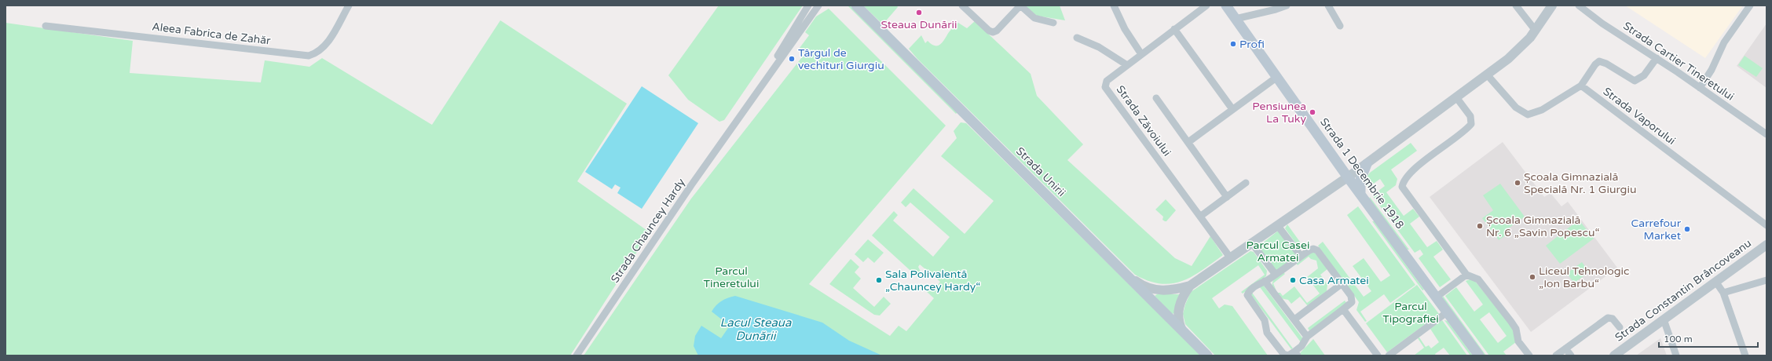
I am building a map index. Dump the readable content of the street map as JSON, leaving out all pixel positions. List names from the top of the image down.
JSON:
{
  "streets": {
    "main road": ["Strada Unirii", "Strada 1 Decembrie 1918"],
    "street": [
      "Aleea Fabrica de Zahăr",
      "Strada Cartier Tineretului",
      "Strada Vaporului",
      "Strada Zăvoiului",
      "Strada Chauncey Hardy",
      "Strada Constantin Brâncoveanu"
    ]
  },
  "water": ["Lacul Steaua Dunării"],
  "parks": ["Parcul Casei Armatei", "Parcul Tineretului", "Parcul Tipografiei"],
  "places": [
    "Steaua Dunării",
    "Profi",
    "Târgul de vechituri Giurgiu",
    "Pensiunea La Tuky",
    "Școala Gimnazială Specială Nr. 1 Giurgiu",
    "Școala Gimnazială Nr. 6 „Savin Popescu“",
    "Carrefour Market",
    "Liceul Tehnologic „Ion Barbu“",
    "Sala Polivalentă „Chauncey Hardy“",
    "Casa Armatei"
  ],
  "scale_bar": "100 m"
}
